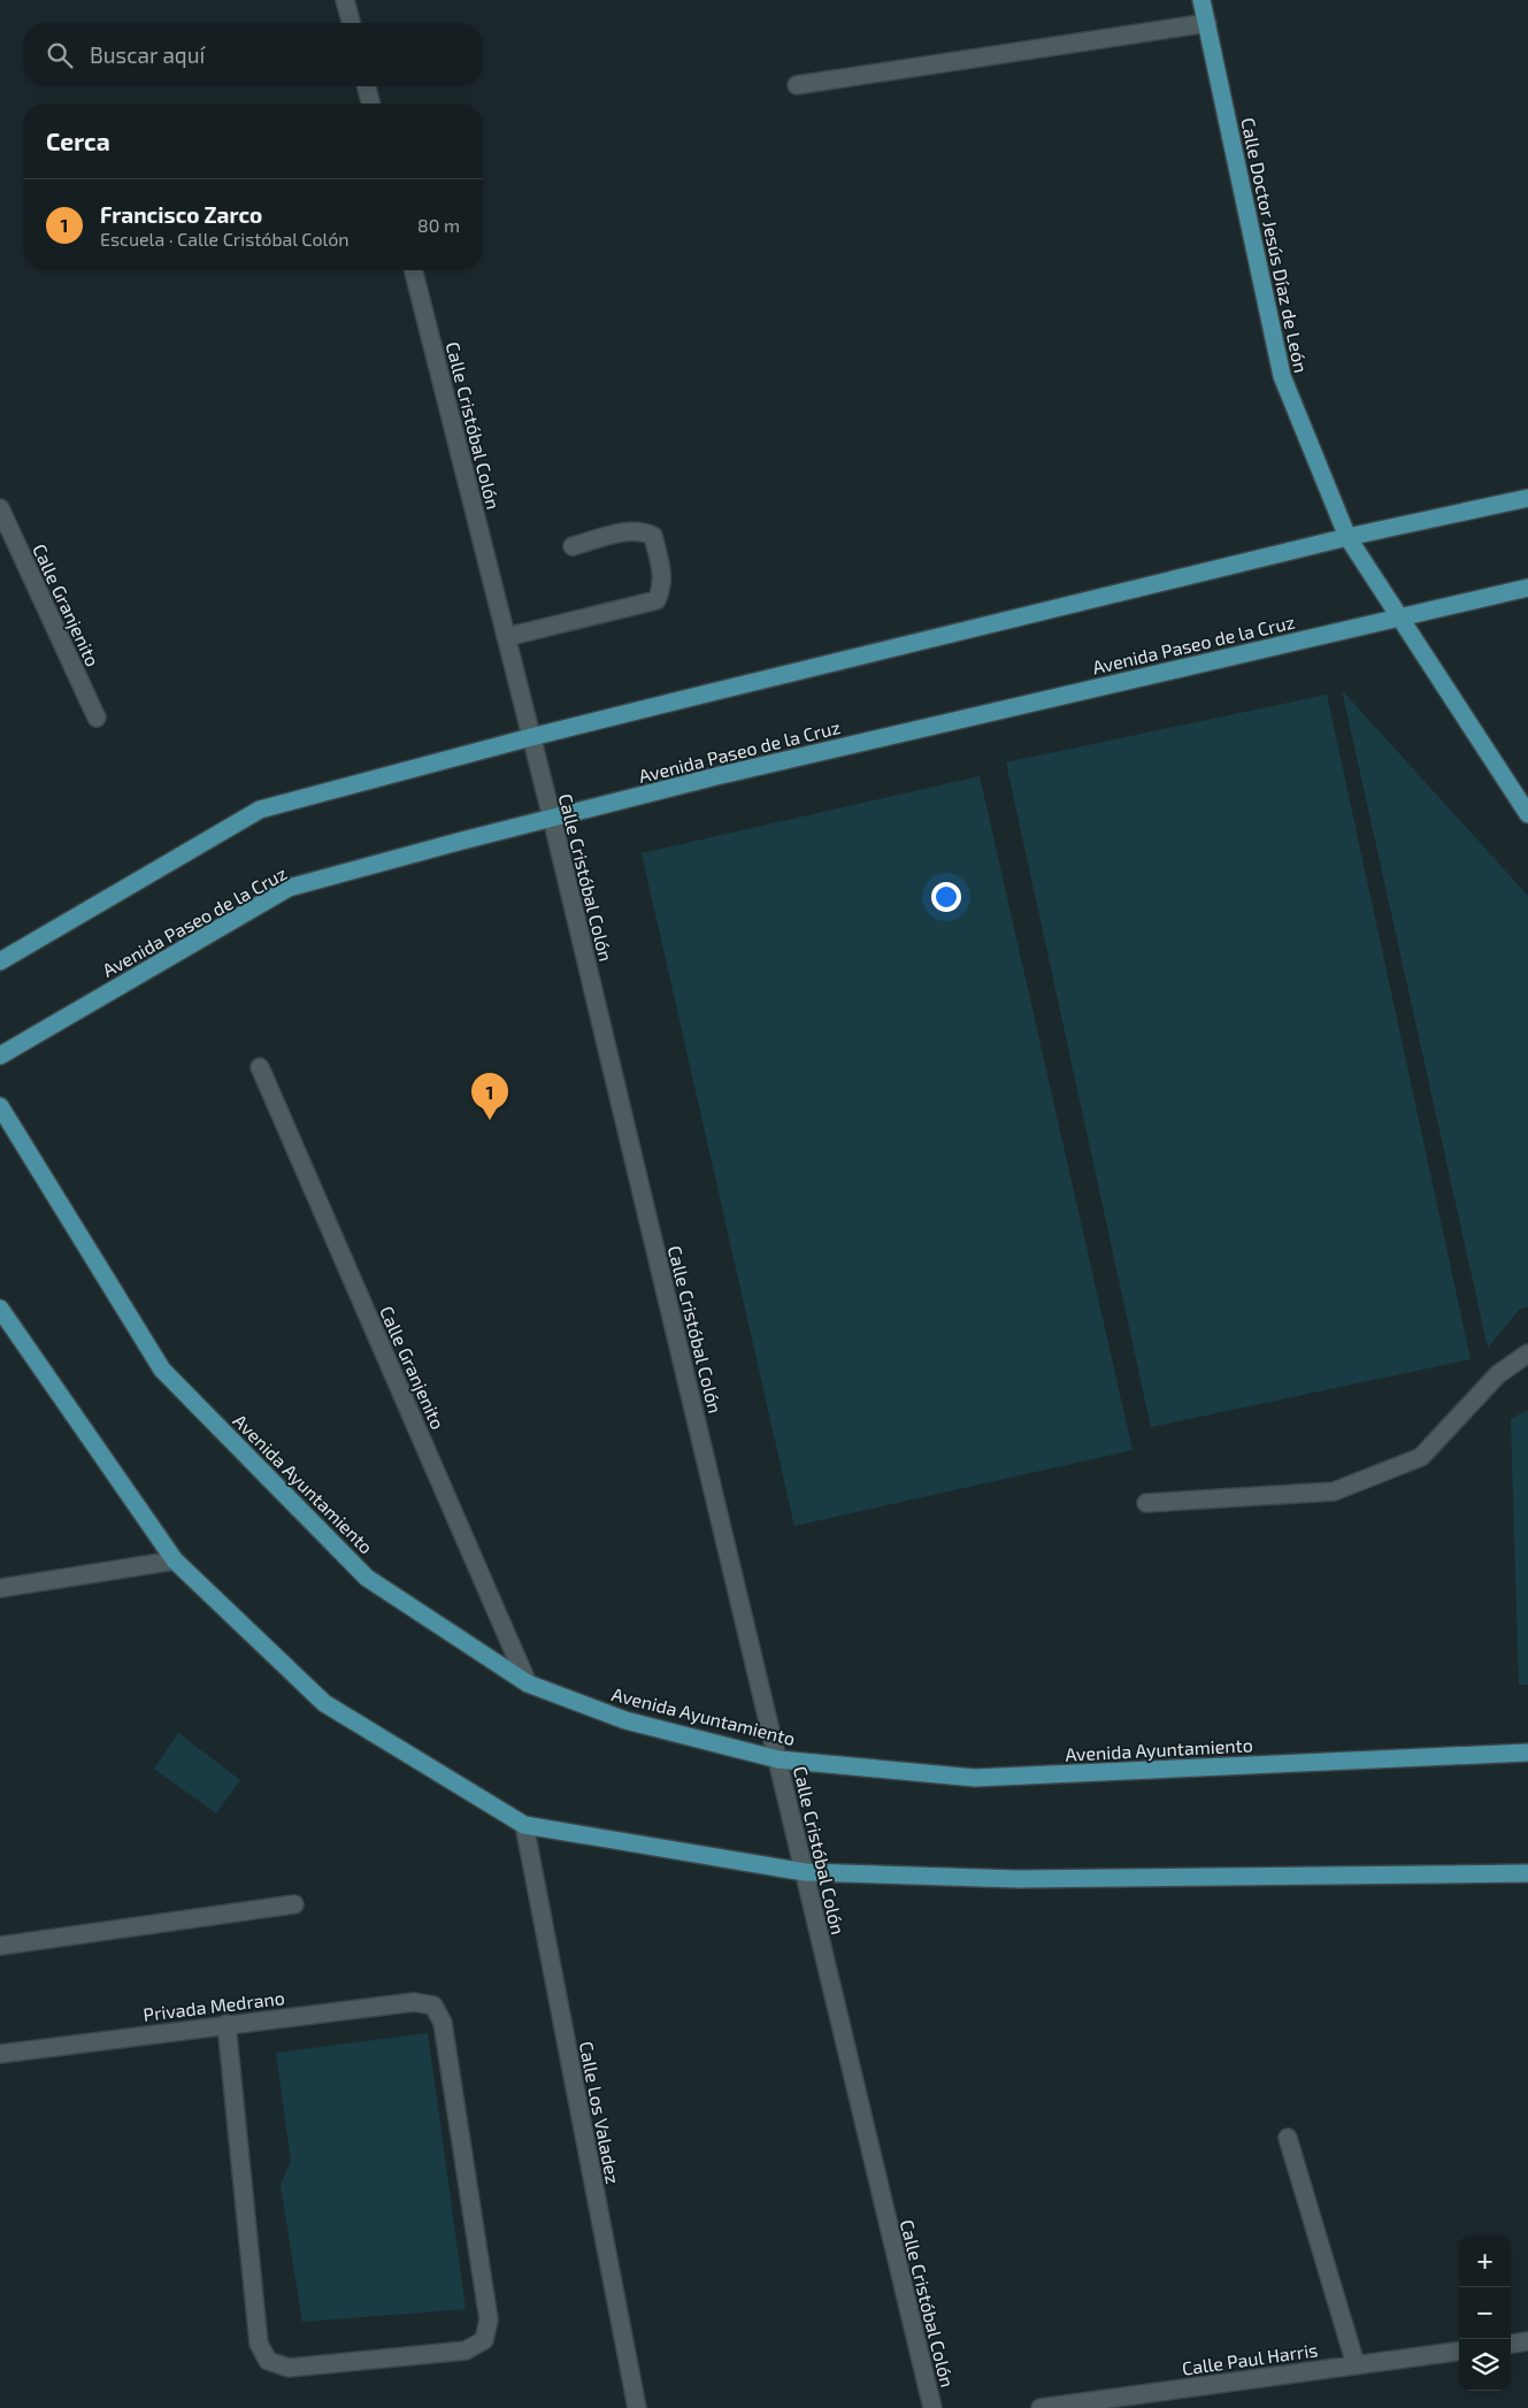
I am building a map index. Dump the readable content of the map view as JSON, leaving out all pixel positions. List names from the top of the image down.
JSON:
{
  "streets": {
    "main road": ["Calle Doctor Jesús Díaz de León", "Avenida Paseo de la Cruz", "Avenida Ayuntamiento"],
    "street": [
      "Calle Cristóbal Colón",
      "Calle Granjenito",
      "Privada Medrano",
      "Calle Los Valadez",
      "Calle Paul Harris"
    ]
  },
  "crossings": [
    ["Calle Doctor Jesús Díaz de León", "Avenida Paseo de la Cruz"],
    ["Calle Cristóbal Colón", "Avenida Paseo de la Cruz"],
    ["Calle Cristóbal Colón", "Avenida Ayuntamiento"],
    ["Calle Granjenito", "Avenida Ayuntamiento"]
  ],
  "page": {
    "search": "Buscar aquí",
    "heading": "Cerca",
    "list": [
      {
        "mark": "1",
        "name": "Francisco Zarco",
        "note": "Escuela · Calle Cristóbal Colón",
        "value": "80 m"
      }
    ],
    "pins": "1",
    "map_buttons": ["+", "−"]
  }
}
